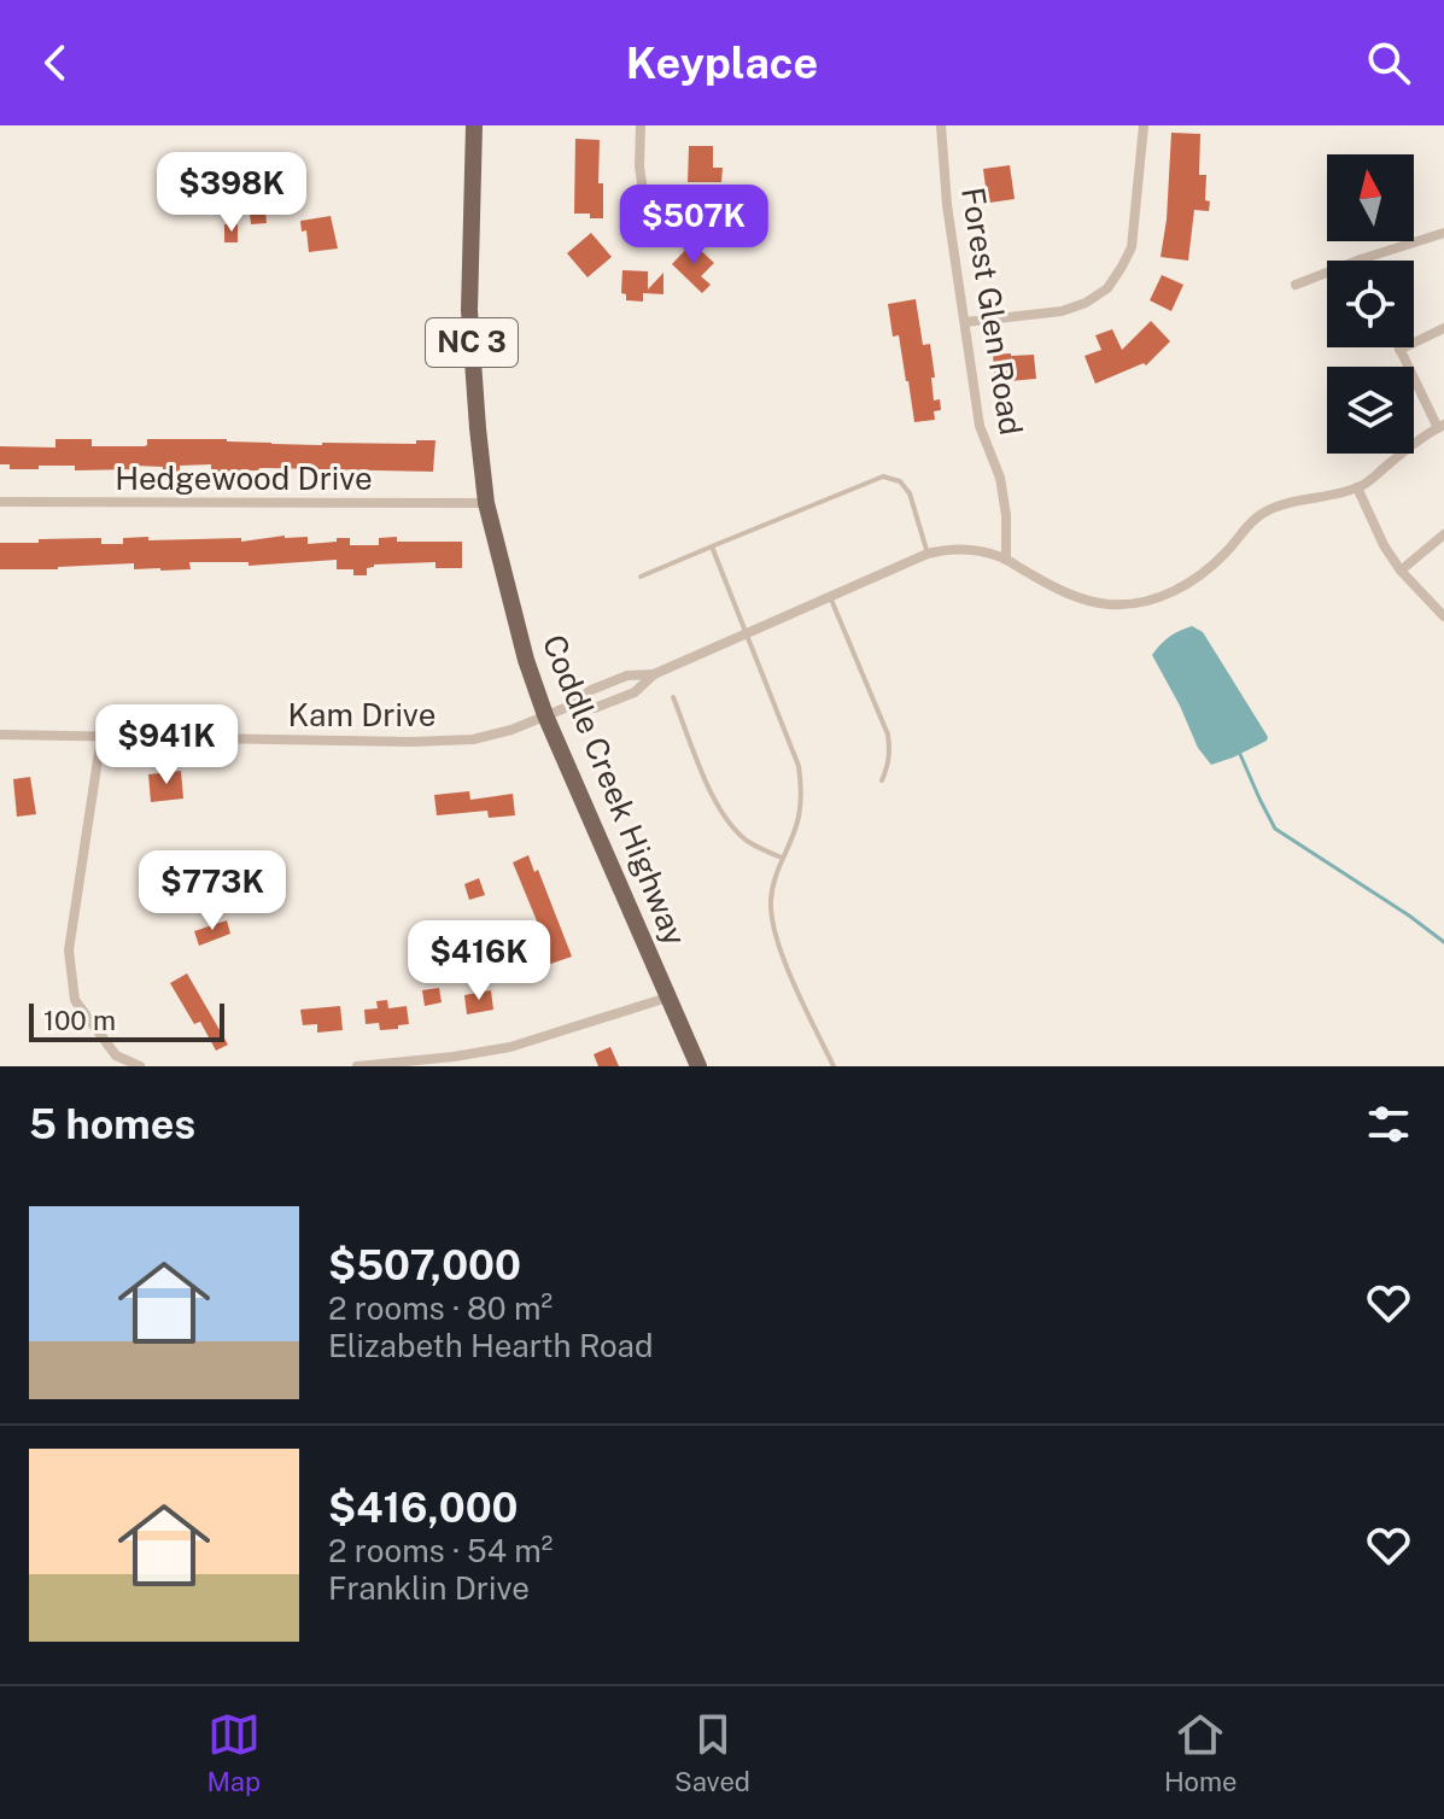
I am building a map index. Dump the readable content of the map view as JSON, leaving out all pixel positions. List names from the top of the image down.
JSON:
{
  "streets": {
    "main road": ["NC 3", "Coddle Creek Highway"],
    "street": ["Forest Glen Road", "Hedgewood Drive", "Kam Drive"]
  },
  "crossings": [
    ["Hedgewood Drive", "Coddle Creek Highway"],
    ["Kam Drive", "Coddle Creek Highway"]
  ],
  "scale_bar": "100 m",
  "north": "top",
  "page": {
    "header": "Keyplace",
    "price": [
      "$398K",
      "$507K",
      "$941K",
      "$773K",
      "$416K"
    ],
    "scale": "100 m",
    "heading": "5 homes",
    "list": [
      {
        "name": "$507,000",
        "note": "2 rooms · 80 m² · Elizabeth Hearth Road"
      },
      {
        "name": "$416,000",
        "note": "2 rooms · 54 m² · Franklin Drive"
      }
    ],
    "tabs": ["Map", "Saved", "Home"]
  }
}
